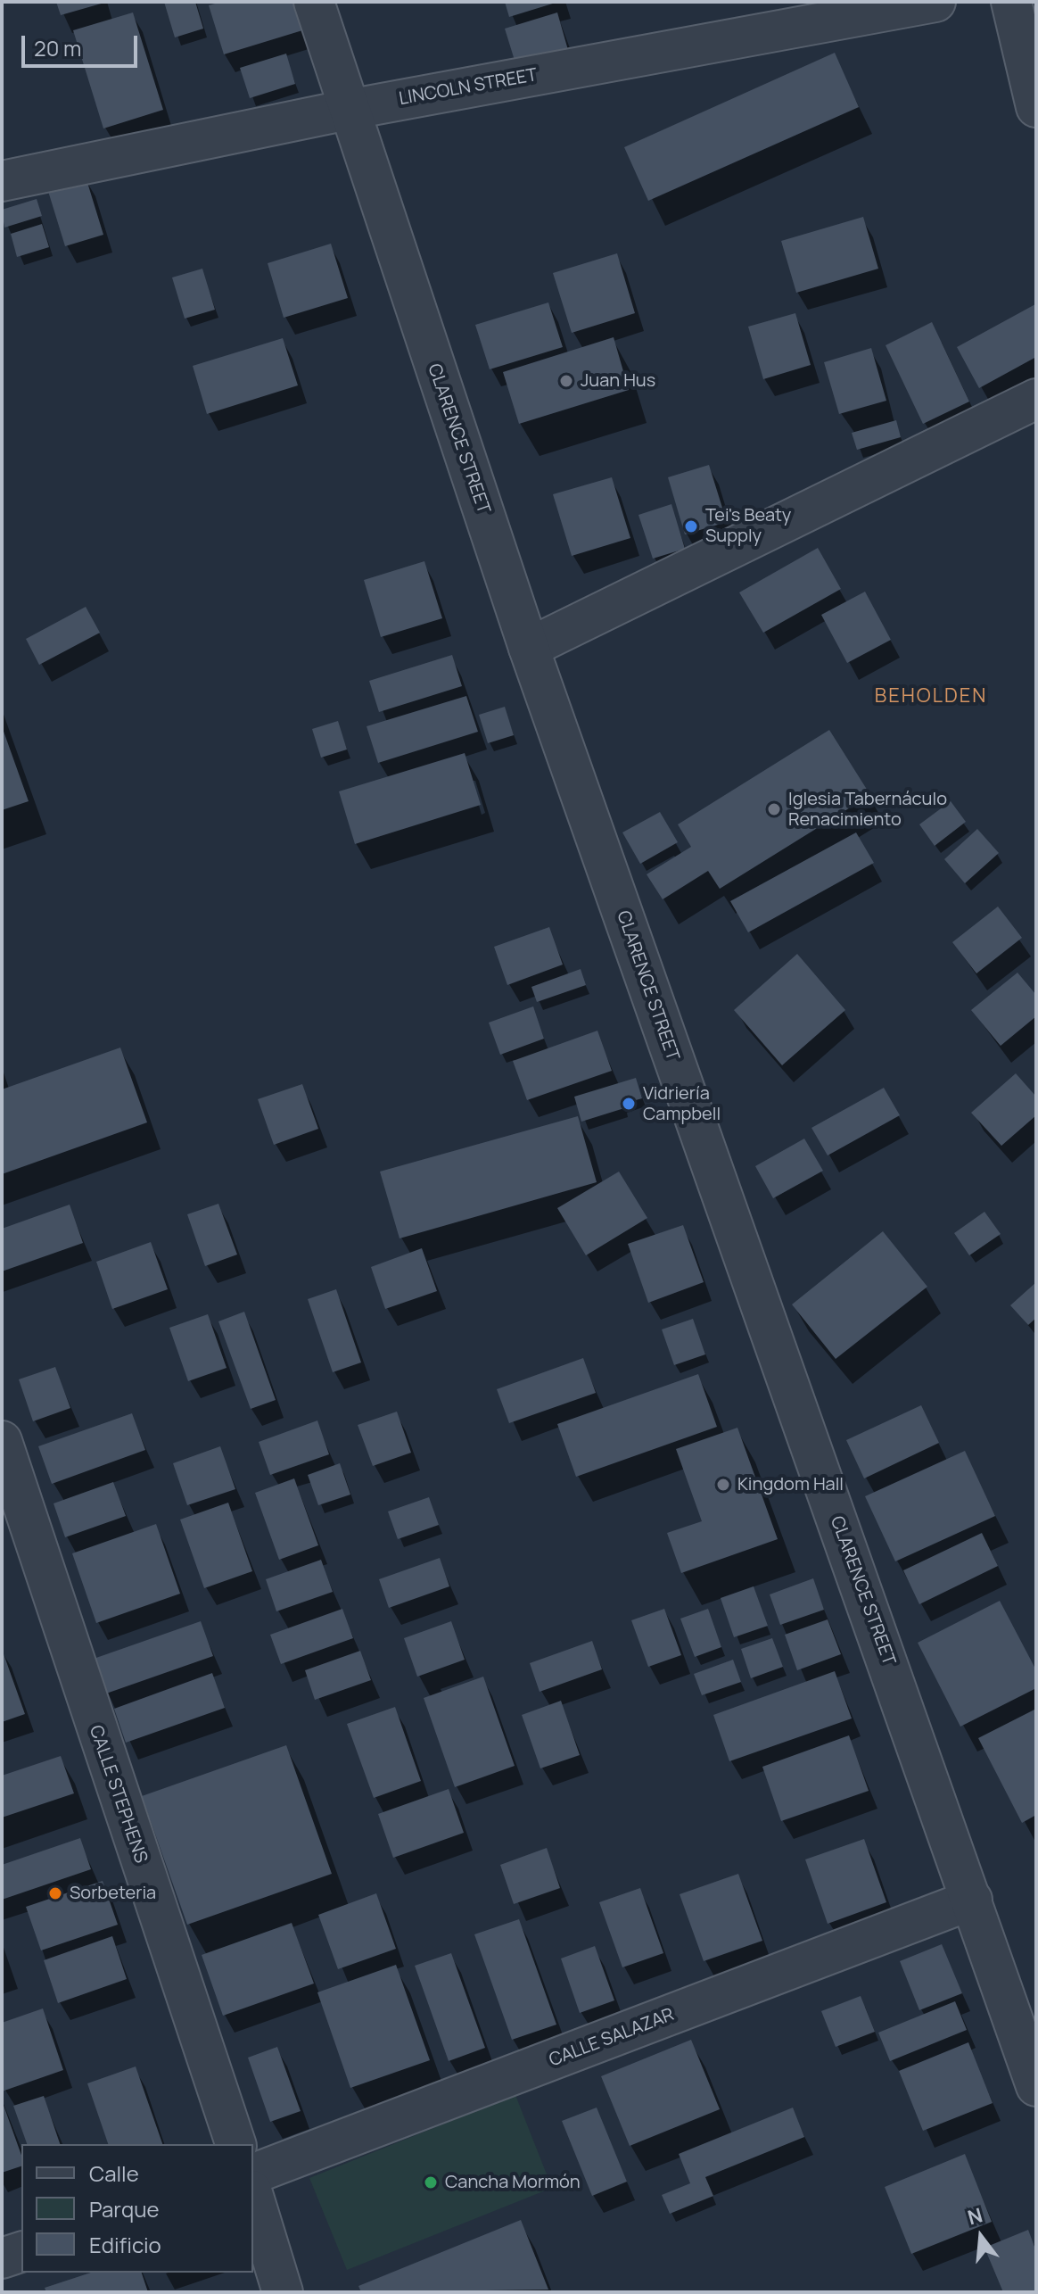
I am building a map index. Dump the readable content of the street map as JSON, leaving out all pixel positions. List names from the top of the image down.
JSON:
{
  "streets": {
    "street": [
      "LINCOLN STREET",
      "CLARENCE STREET",
      "CALLE STEPHENS",
      "CALLE SALAZAR"
    ]
  },
  "crossings": [
    ["LINCOLN STREET", "CLARENCE STREET"],
    ["CLARENCE STREET", "CALLE SALAZAR"]
  ],
  "districts": ["BEHOLDEN"],
  "places": [
    "Juan Hus",
    "Tei's Beaty Supply",
    "Iglesia Tabernáculo Renacimiento",
    "Vidriería Campbell",
    "Kingdom Hall",
    "Sorbeteria",
    "Cancha Mormón"
  ],
  "legend": ["Calle", "Parque", "Edificio"],
  "scale_bar": "20 m",
  "north": "top"
}
